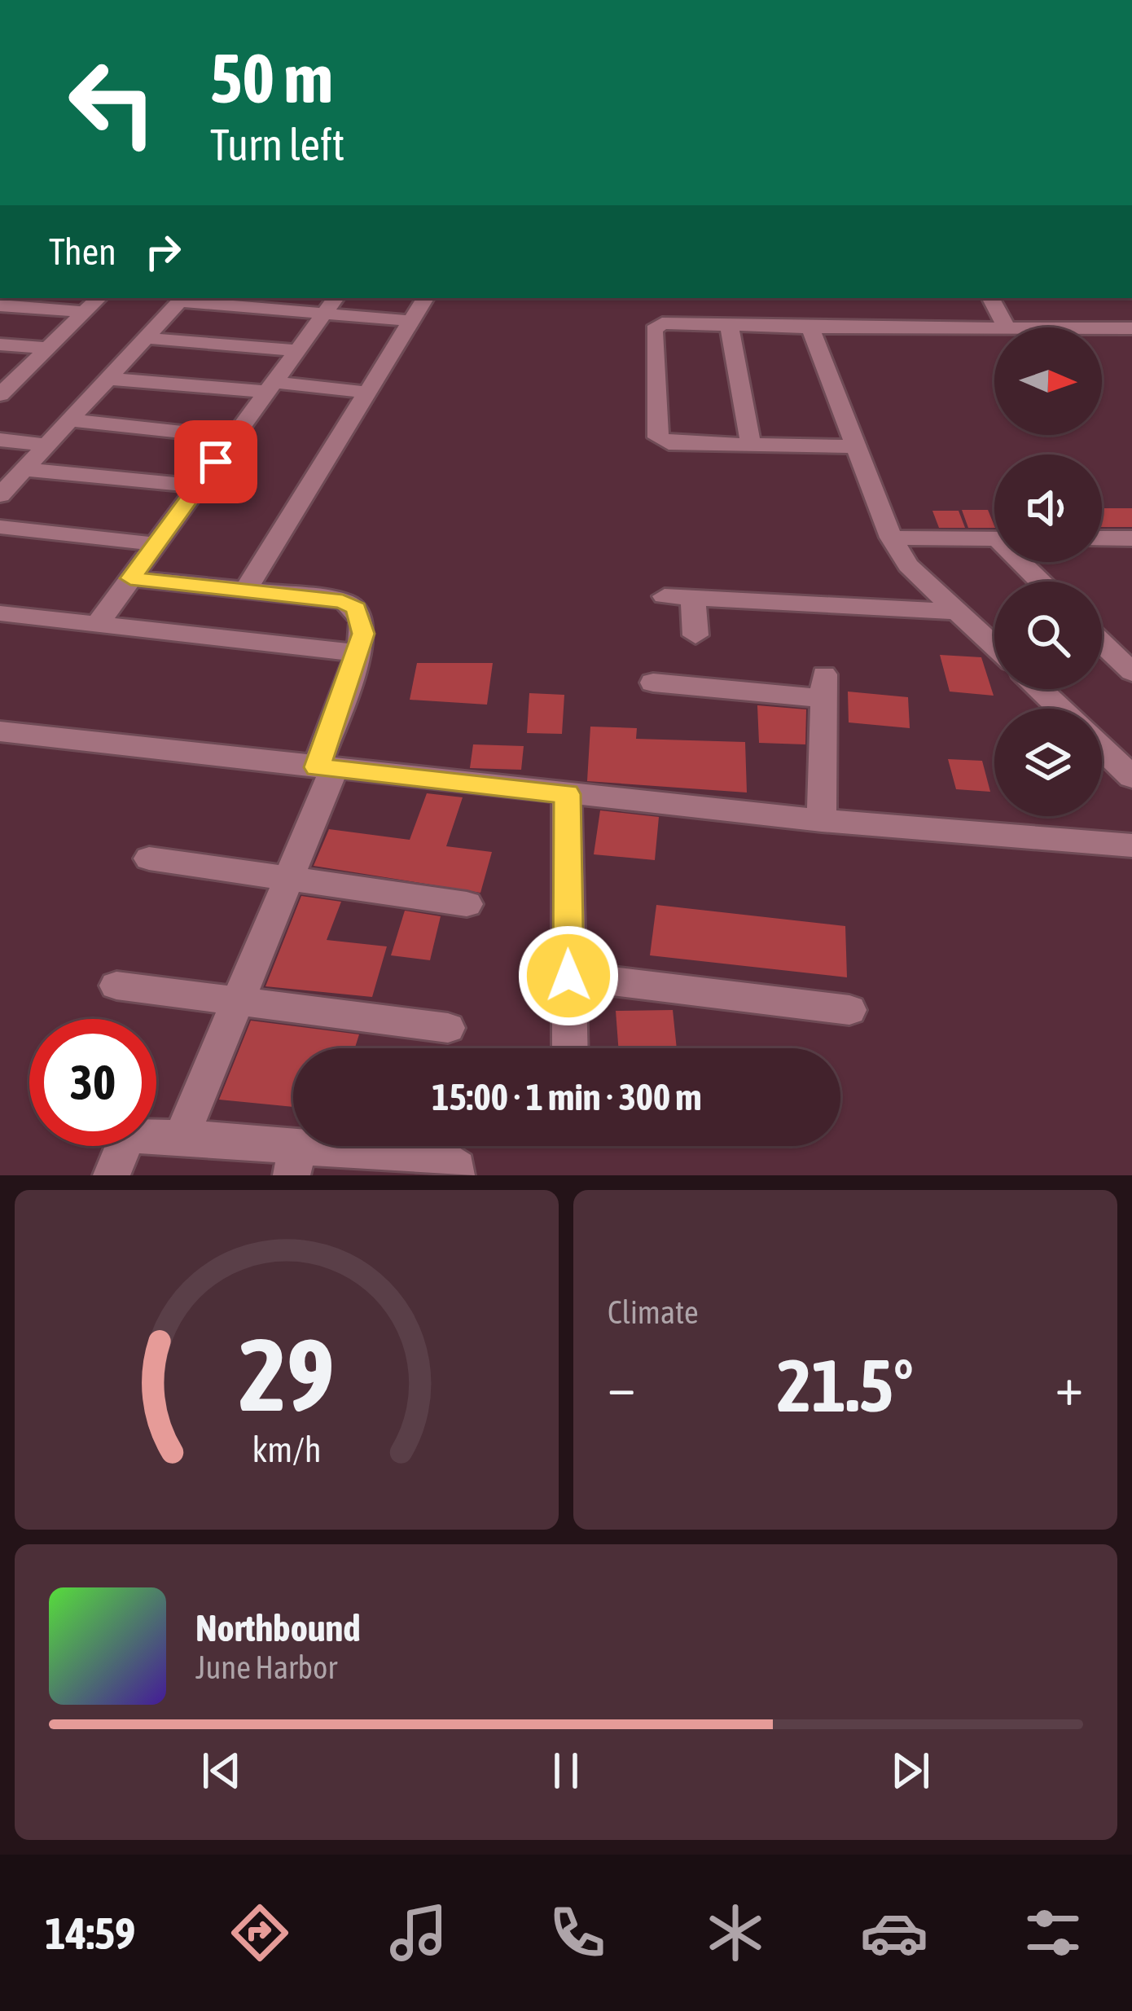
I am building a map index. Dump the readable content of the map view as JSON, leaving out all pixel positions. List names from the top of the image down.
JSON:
{
  "north": "right",
  "page": {
    "turn": ["50 m", "Turn left"],
    "then": "Then",
    "limit": "30",
    "trip": "15:00 · 1 min · 300 m",
    "tile": "Climate",
    "heat": ["−", "21.5°", "+"],
    "song": ["Northbound", "June Harbor"],
    "tabs": "14:59",
    "gauge": ["29", "km/h"]
  }
}
